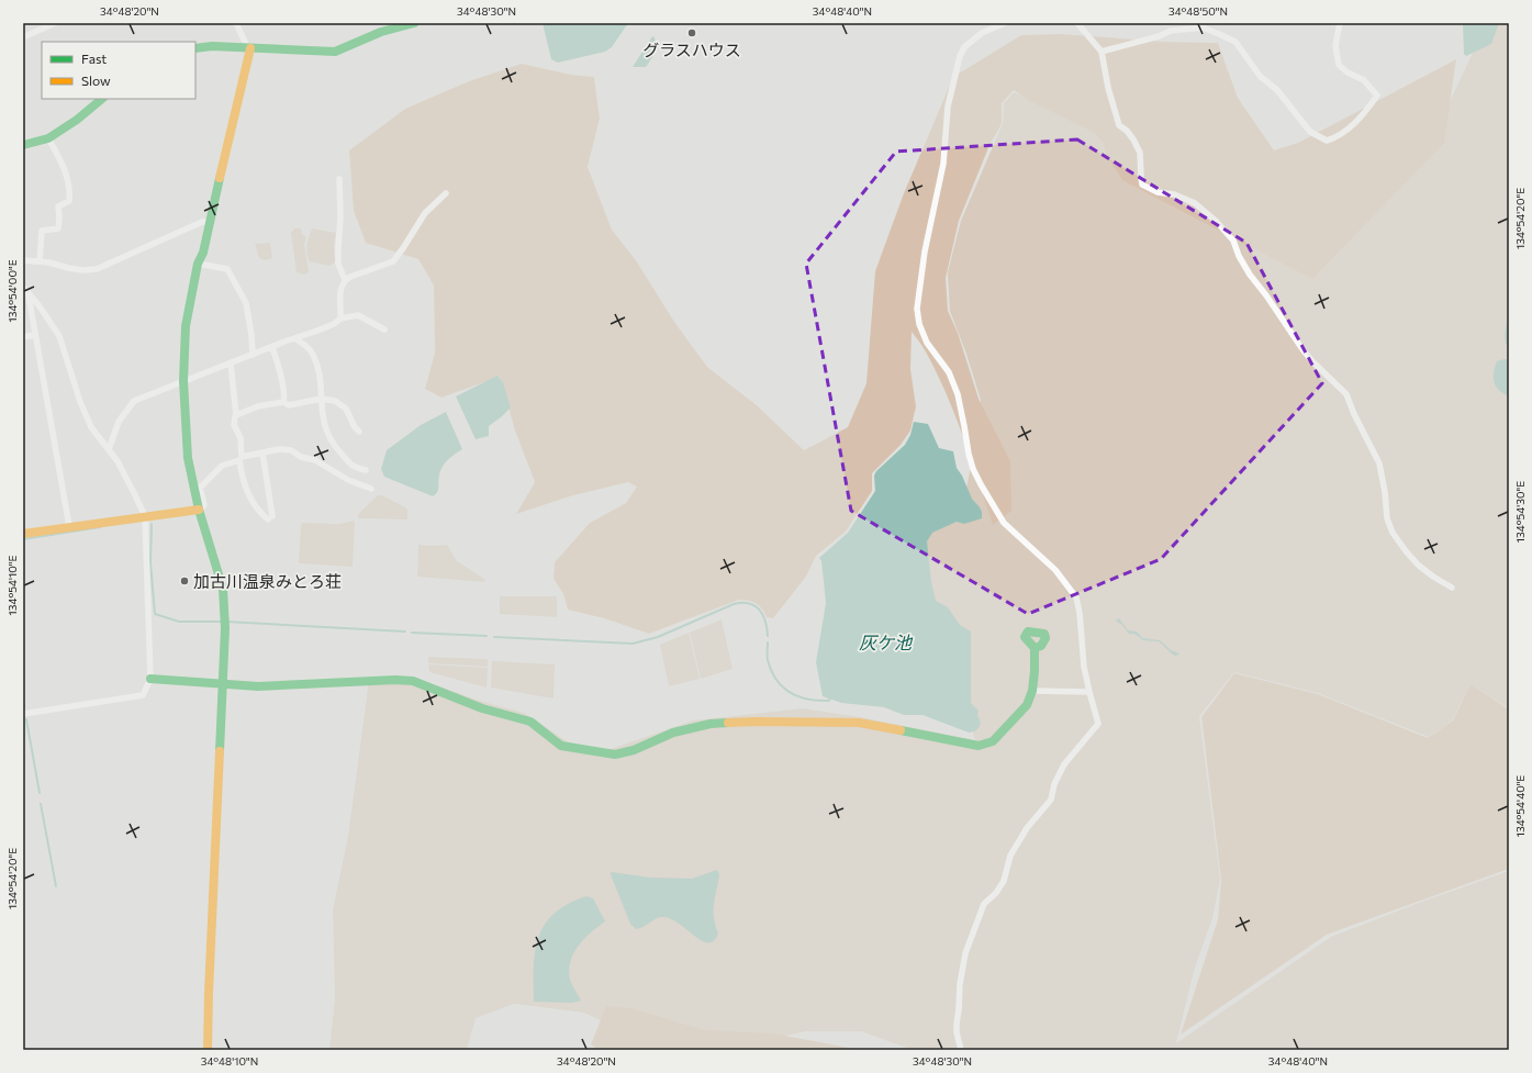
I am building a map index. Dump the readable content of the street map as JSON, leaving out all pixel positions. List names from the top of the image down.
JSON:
{
  "water": ["灰ケ池"],
  "places": ["グラスハウス", "加古川温泉みとろ荘"],
  "legend": ["Fast", "Slow"],
  "coordinates": [
    "34°48'20\"N",
    "34°48'30\"N",
    "34°48'40\"N",
    "34°48'50\"N",
    "134°54'20\"E",
    "134°54'00\"E",
    "134°54'30\"E",
    "134°54'10\"E",
    "134°54'40\"E",
    "34°48'10\"N"
  ]
}
